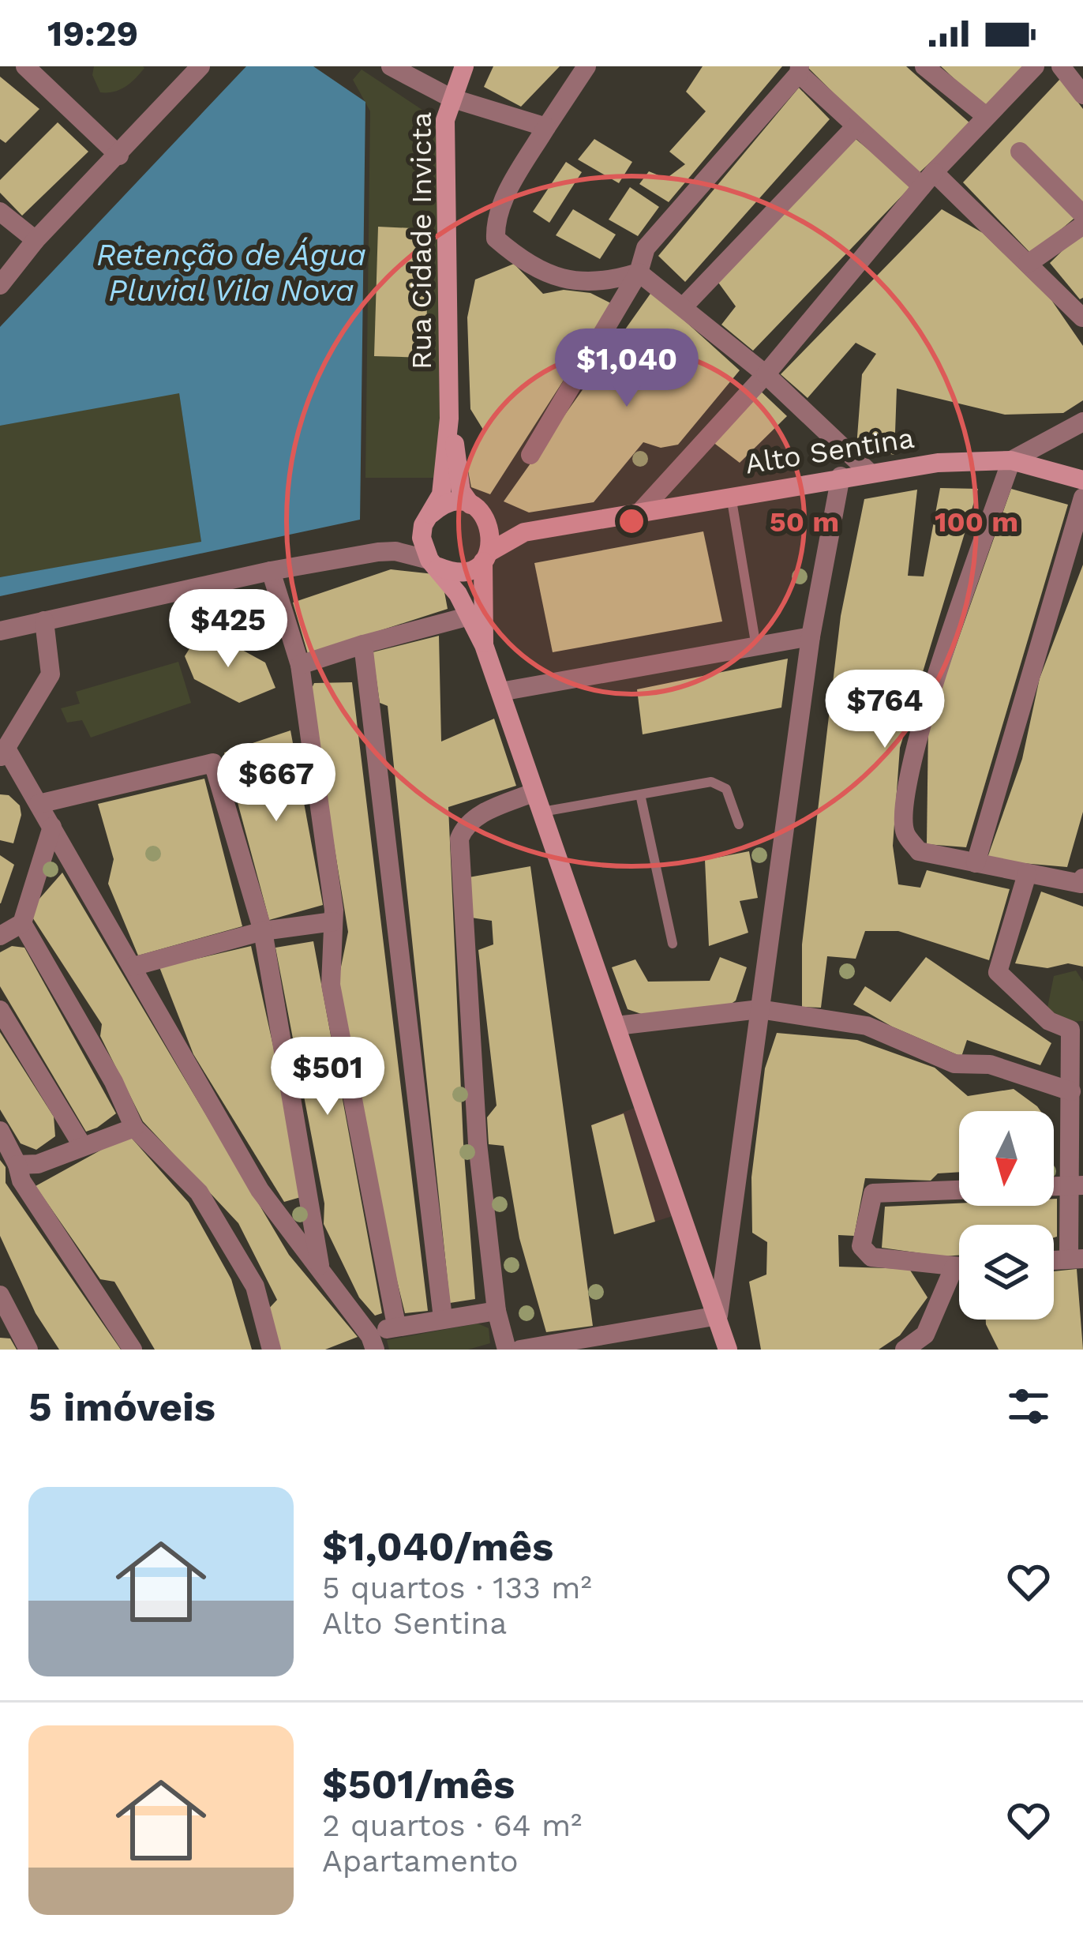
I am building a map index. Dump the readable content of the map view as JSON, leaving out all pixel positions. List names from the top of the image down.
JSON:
{
  "streets": {
    "main road": ["Rua Cidade Invicta", "Alto Sentina"]
  },
  "crossings": [
    ["Rua Cidade Invicta", "Alto Sentina"]
  ],
  "water": ["Retenção de Água Pluvial Vila Nova"],
  "north": "bottom",
  "page": {
    "status": "19:29",
    "price": [
      "$1,040",
      "$425",
      "$764",
      "$667",
      "$501"
    ],
    "heading": "5 imóveis",
    "list": [
      {
        "name": "$1,040/mês",
        "note": "5 quartos · 133 m² · Alto Sentina"
      },
      {
        "name": "$501/mês",
        "note": "2 quartos · 64 m² · Apartamento"
      }
    ]
  },
  "rings": ["50 m", "100 m"]
}
